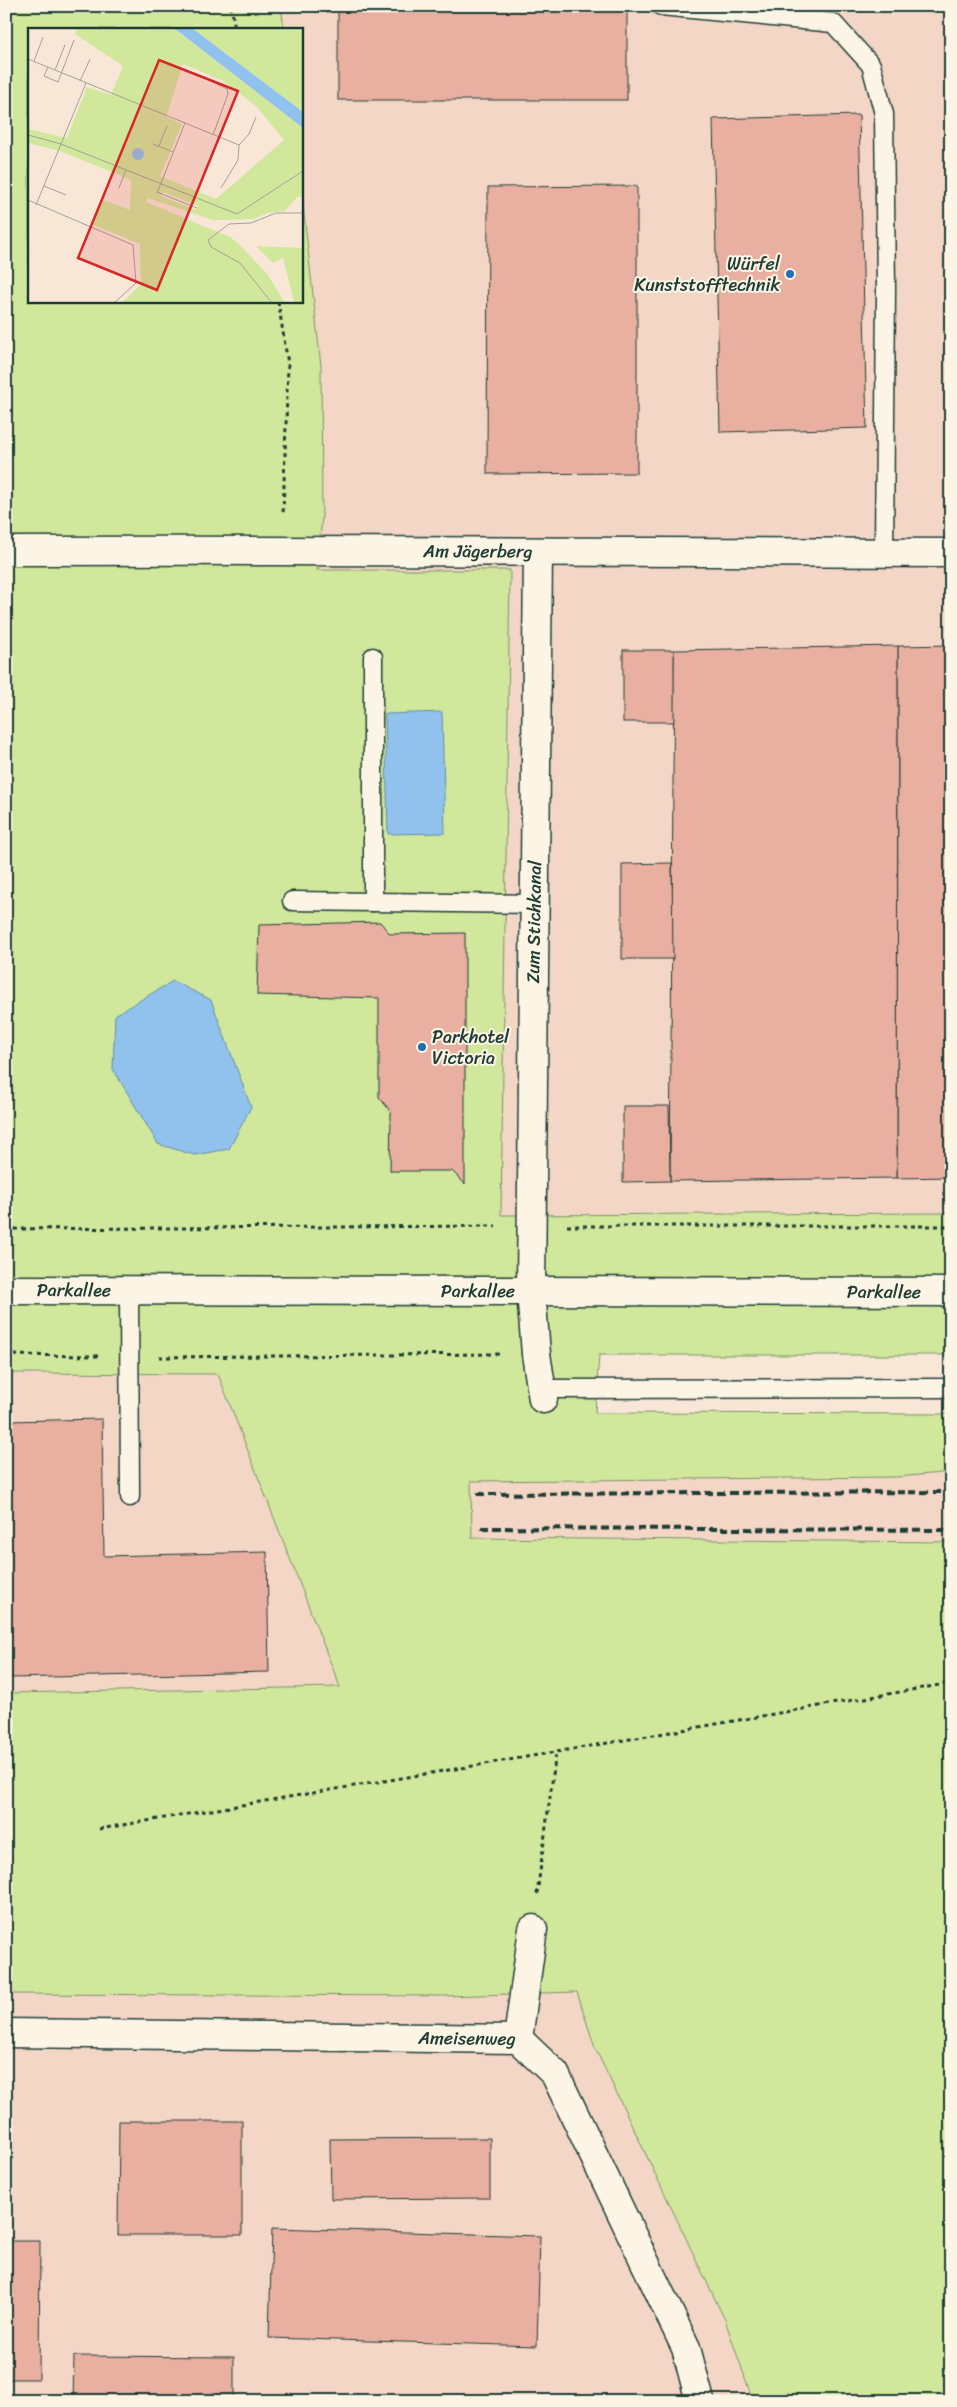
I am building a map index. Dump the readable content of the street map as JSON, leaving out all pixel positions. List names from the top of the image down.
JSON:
{
  "streets": {
    "street": [
      "Am Jägerberg",
      "Zum Stichkanal",
      "Parkallee",
      "Ameisenweg"
    ]
  },
  "crossings": [
    ["Am Jägerberg", "Zum Stichkanal"],
    ["Zum Stichkanal", "Parkallee"]
  ],
  "places": ["Würfel Kunststofftechnik", "Parkhotel Victoria"]
}
